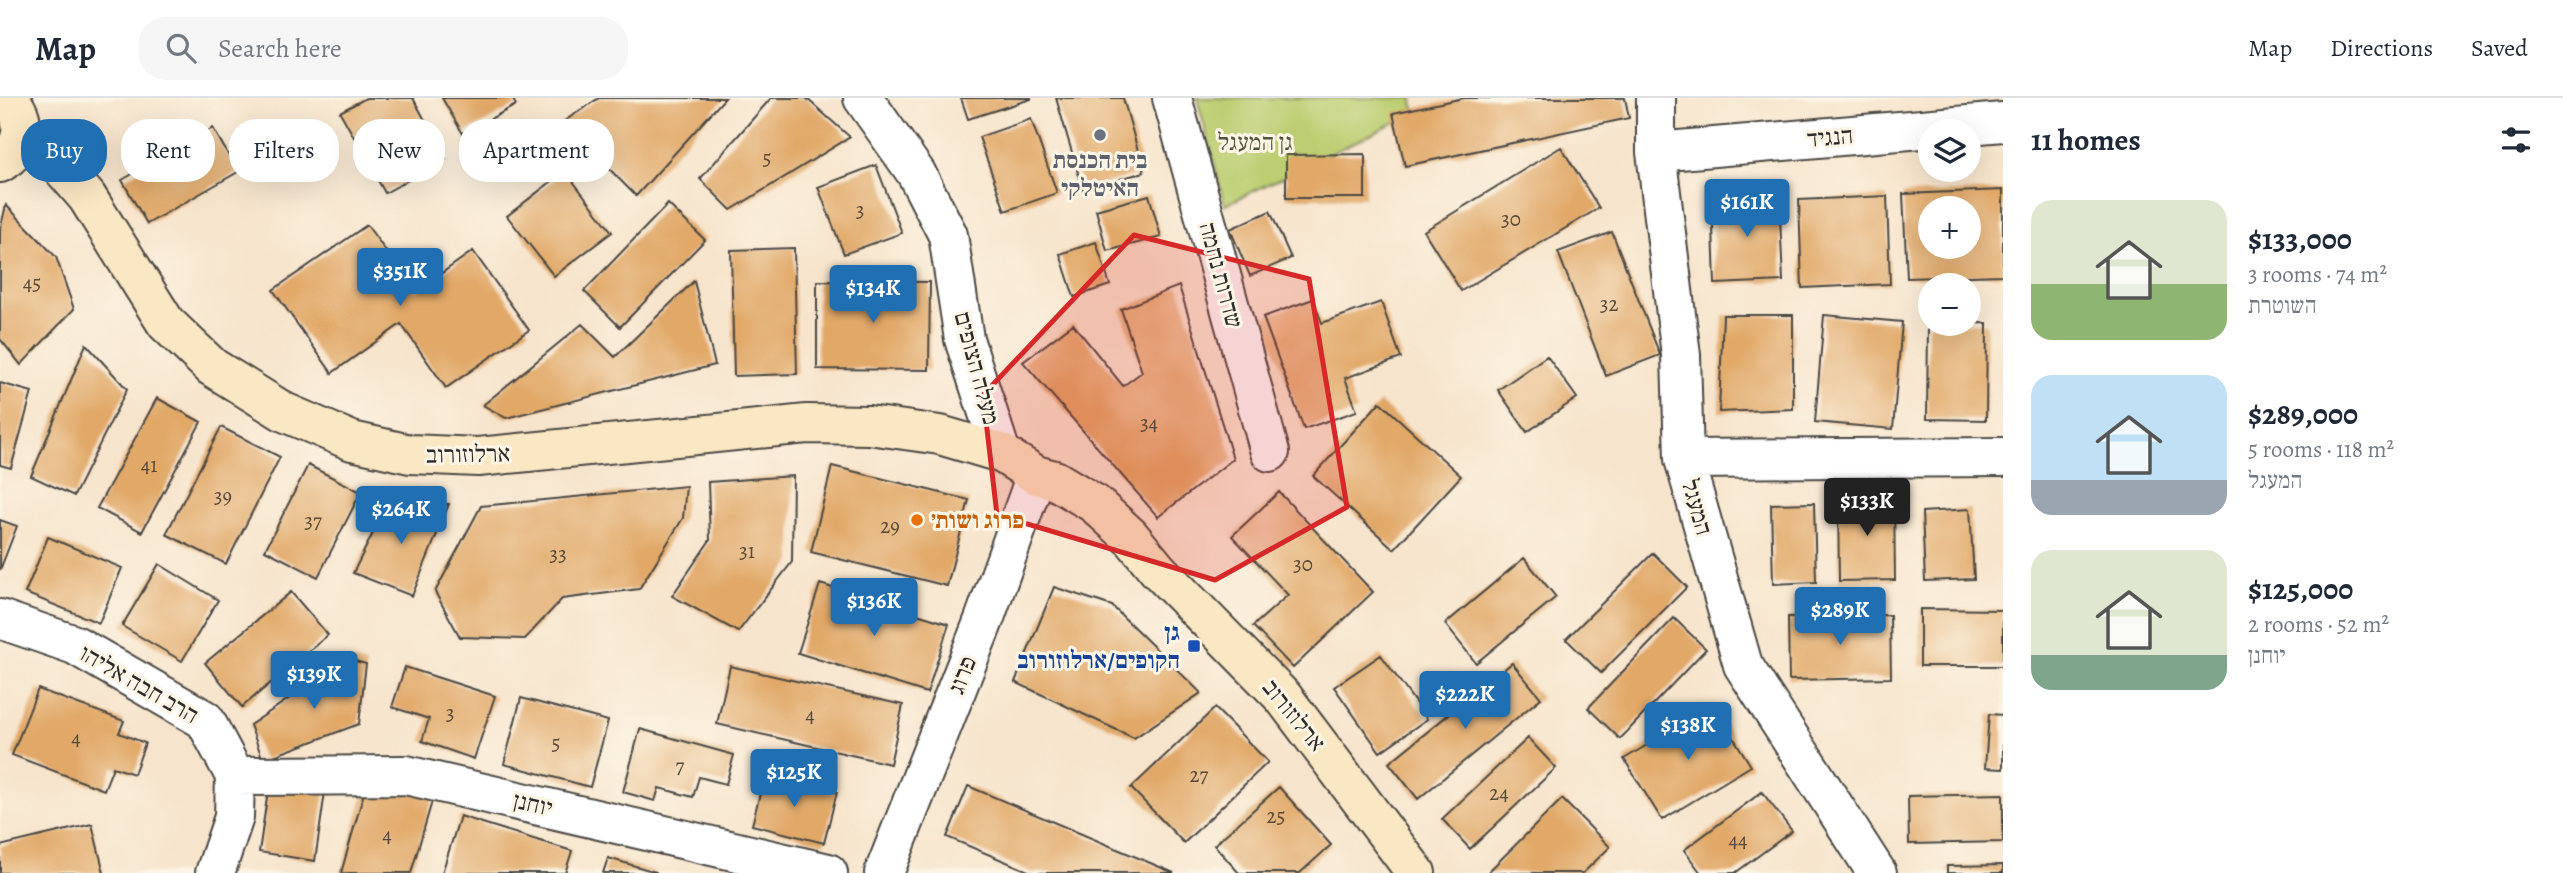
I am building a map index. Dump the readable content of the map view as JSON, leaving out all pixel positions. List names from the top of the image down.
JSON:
{
  "streets": {
    "street": [
      "הנגיד",
      "שדרות נחמה",
      "מעלה הצופים",
      "ארלוזורוב",
      "המעגל",
      "פרוג",
      "הרב חבה אליהו",
      "יוחנן"
    ]
  },
  "crossings": [
    ["הנגיד", "המעגל"],
    ["מעלה הצופים", "ארלוזורוב"],
    ["ארלוזורוב", "פרוג"],
    ["הרב חבה אליהו", "יוחנן"]
  ],
  "parks": ["גן המעגל"],
  "places": {
    "other": ["בית הכנסת האיטלקי", "פרוג ושות׳"],
    "transit": ["גן הקופים/ארלוזורוב"]
  },
  "house_numbers": [
    "5",
    "3",
    "30",
    "45",
    "32",
    "34",
    "41",
    "39",
    "37",
    "29",
    "31",
    "33",
    "30",
    "3",
    "4",
    "4",
    "5",
    "7",
    "27",
    "24",
    "25",
    "4",
    "44"
  ],
  "page": {
    "header": "Map",
    "search": "Search here",
    "nav": ["Map", "Directions", "Saved"],
    "heading": "11 homes",
    "map_buttons": ["+", "−"],
    "chip": [
      "Buy",
      "Rent",
      "Filters",
      "New",
      "Apartment"
    ],
    "price": [
      "$161K",
      "$351K",
      "$134K",
      "$133K",
      "$264K",
      "$136K",
      "$289K",
      "$139K",
      "$222K",
      "$138K",
      "$125K"
    ],
    "list": [
      {
        "name": "$133,000",
        "note": "3 rooms · 74 m² · השוטרת"
      },
      {
        "name": "$289,000",
        "note": "5 rooms · 118 m² · המעגל"
      },
      {
        "name": "$125,000",
        "note": "2 rooms · 52 m² · יוחנן"
      }
    ]
  }
}
